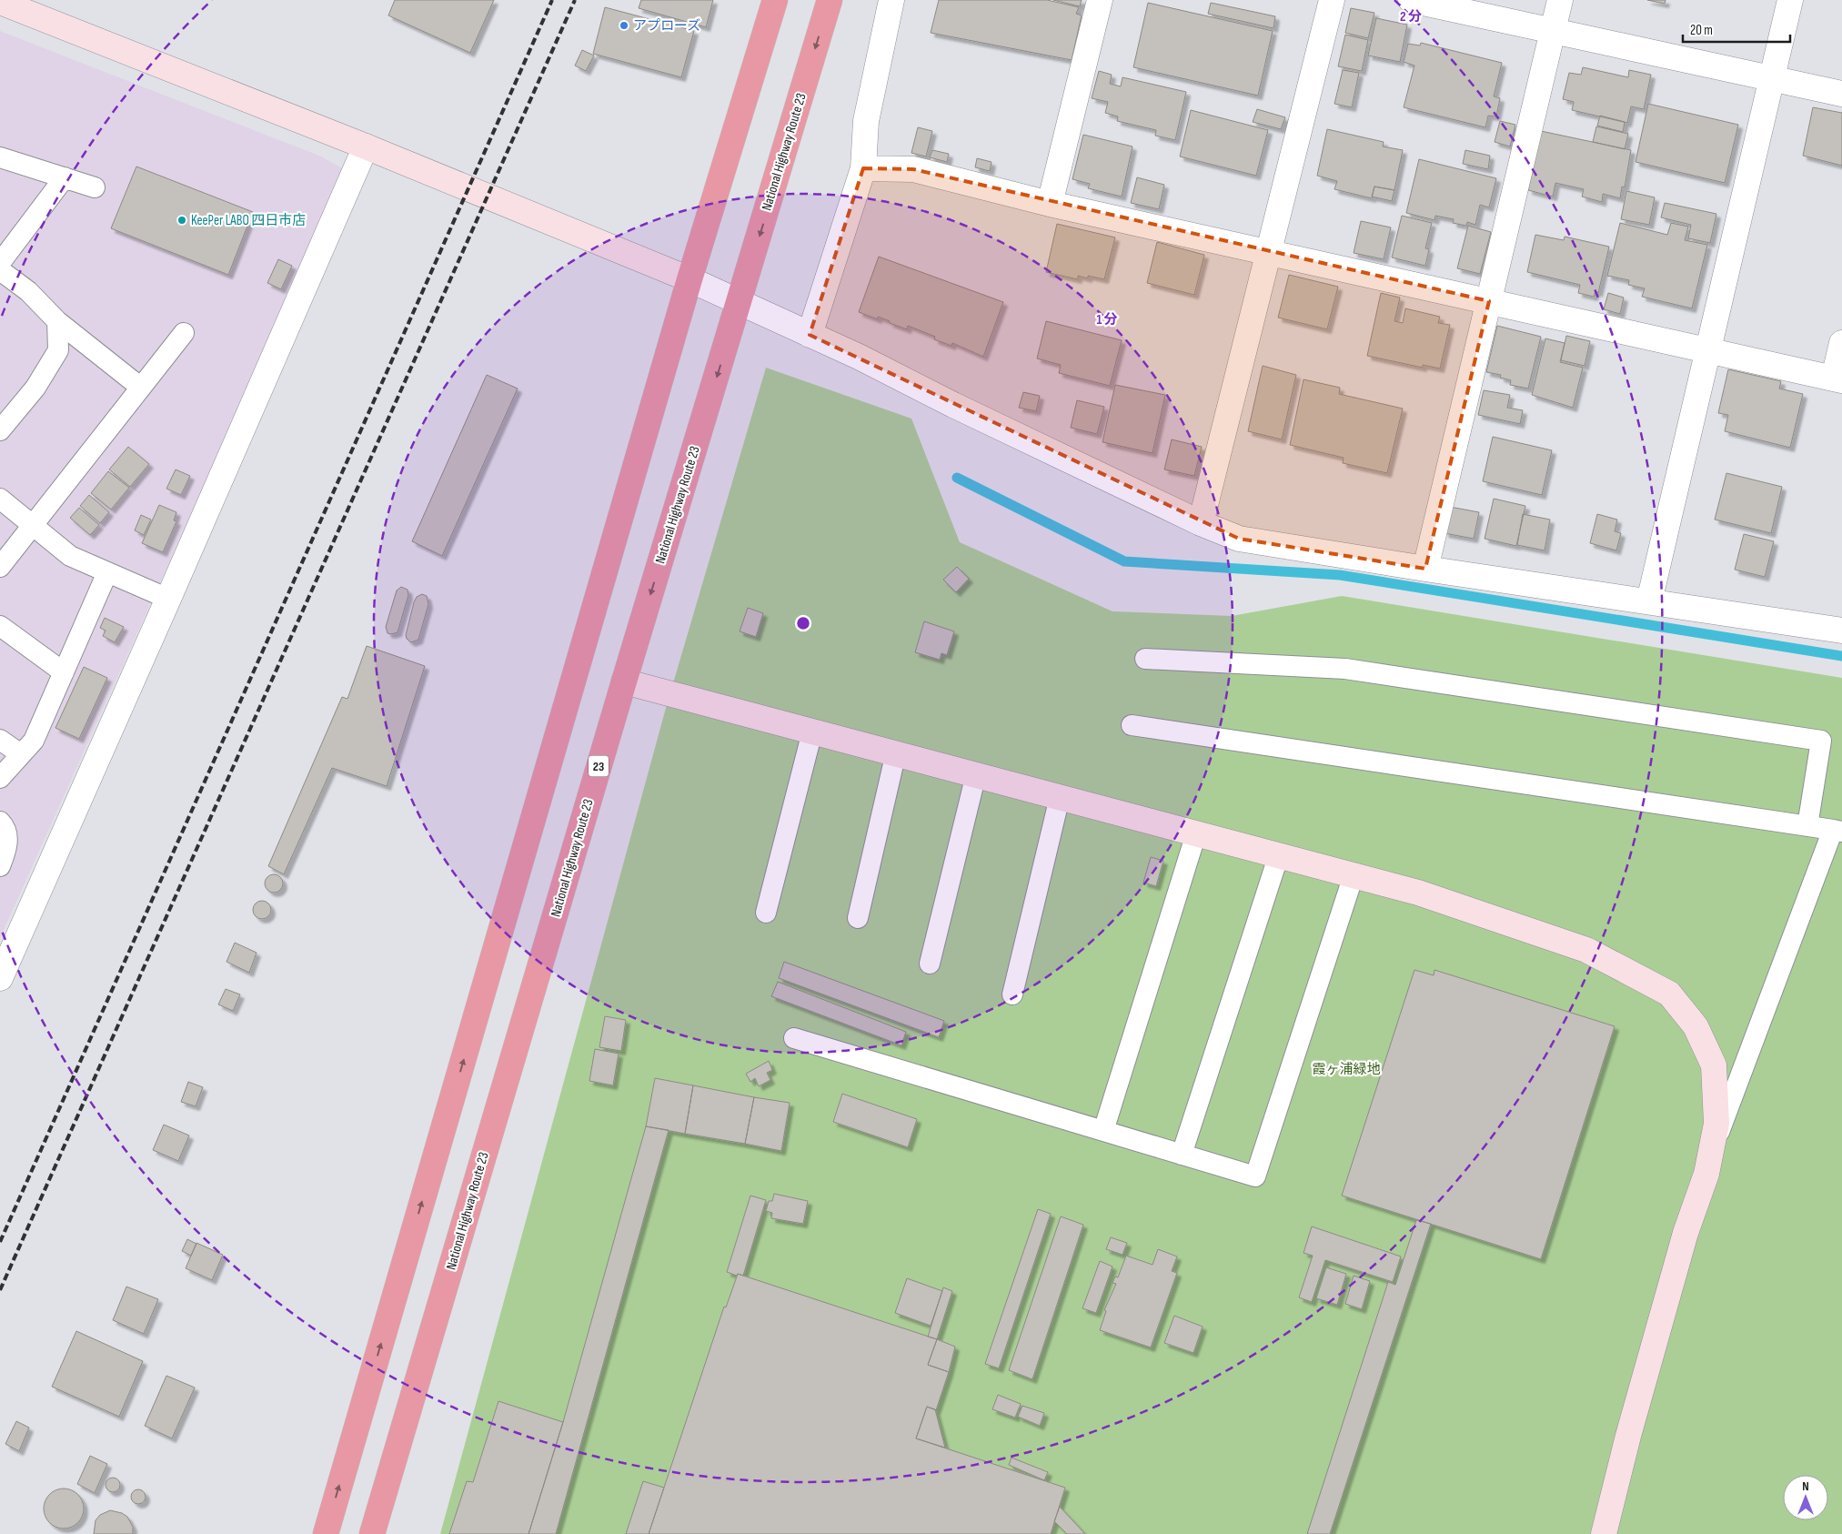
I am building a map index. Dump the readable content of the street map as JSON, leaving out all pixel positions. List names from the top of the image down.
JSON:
{
  "streets": {
    "highway": ["National Highway Route 23", "23"]
  },
  "parks": ["霞ヶ浦緑地"],
  "places": ["アプローズ", "KeePer LABO 四日市店"],
  "scale_bar": "20 m",
  "north": "top",
  "rings": ["2 分", "1 分"]
}
